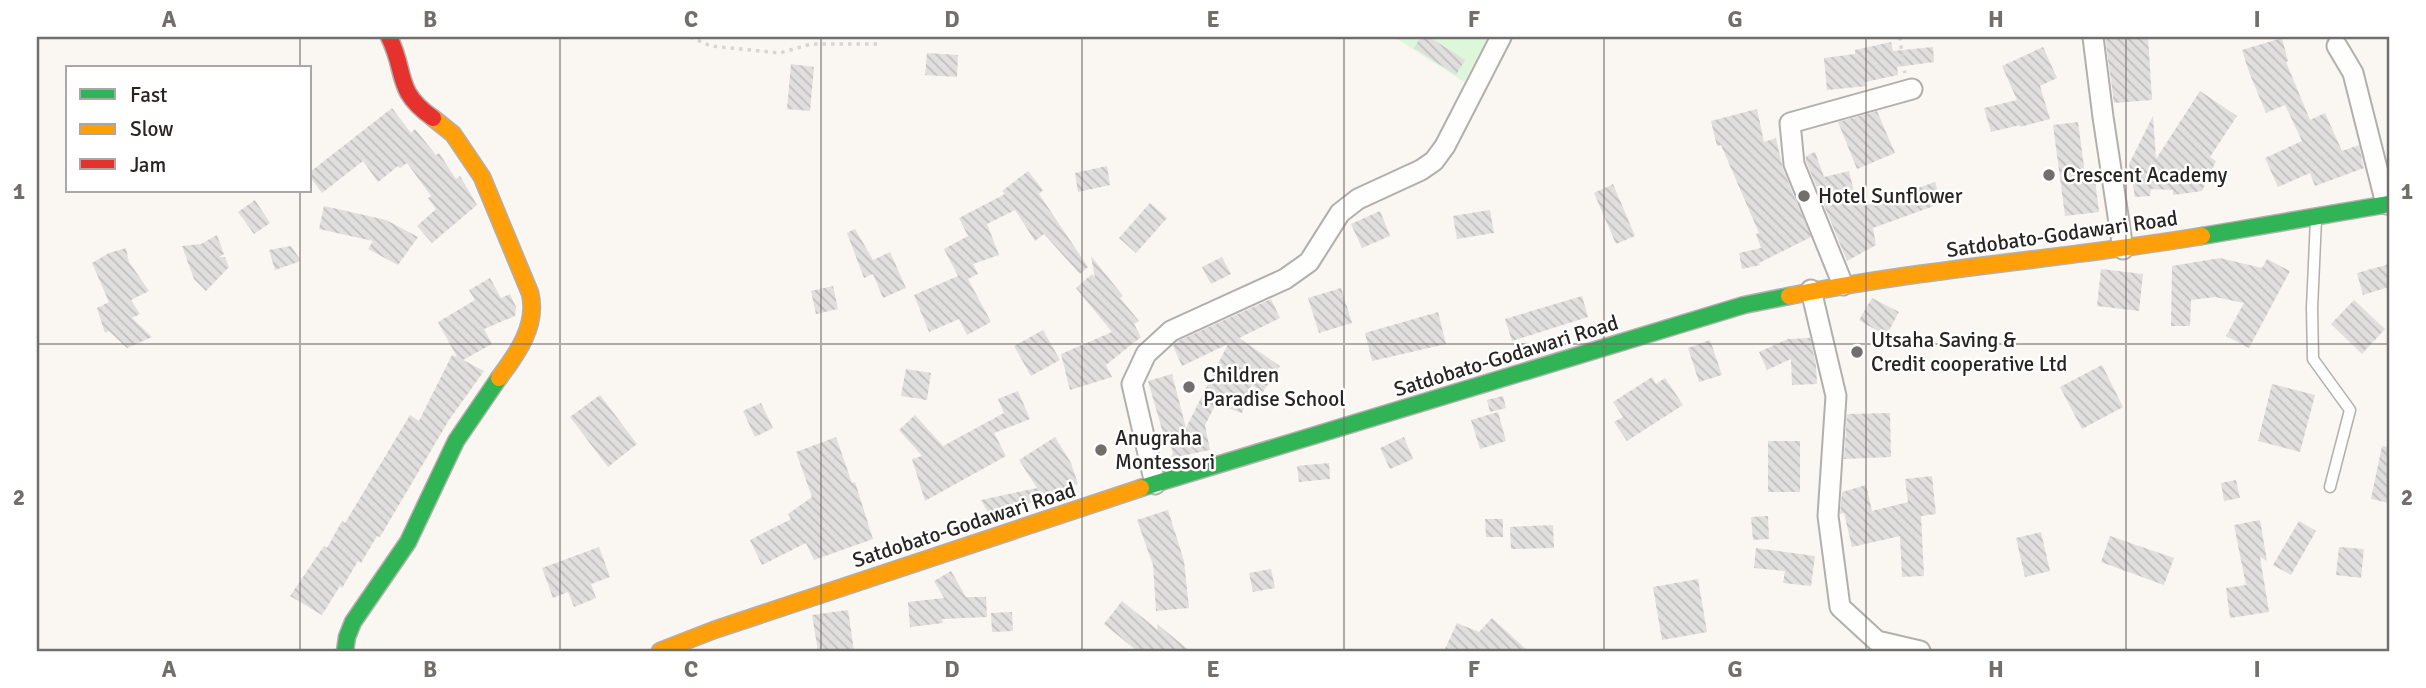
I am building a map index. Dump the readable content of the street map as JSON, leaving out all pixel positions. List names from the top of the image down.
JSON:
{
  "streets": {
    "street": ["Satdobato-Godawari Road"]
  },
  "places": [
    "Crescent Academy",
    "Hotel Sunflower",
    "Utsaha Saving & Credit cooperative Ltd",
    "Children Paradise School",
    "Anugraha Montessori"
  ],
  "legend": ["Fast", "Slow", "Jam"],
  "grid": {
    "columns": [
      "A",
      "B",
      "C",
      "D",
      "E",
      "F",
      "G",
      "H",
      "I"
    ],
    "rows": ["1", "2"]
  }
}
